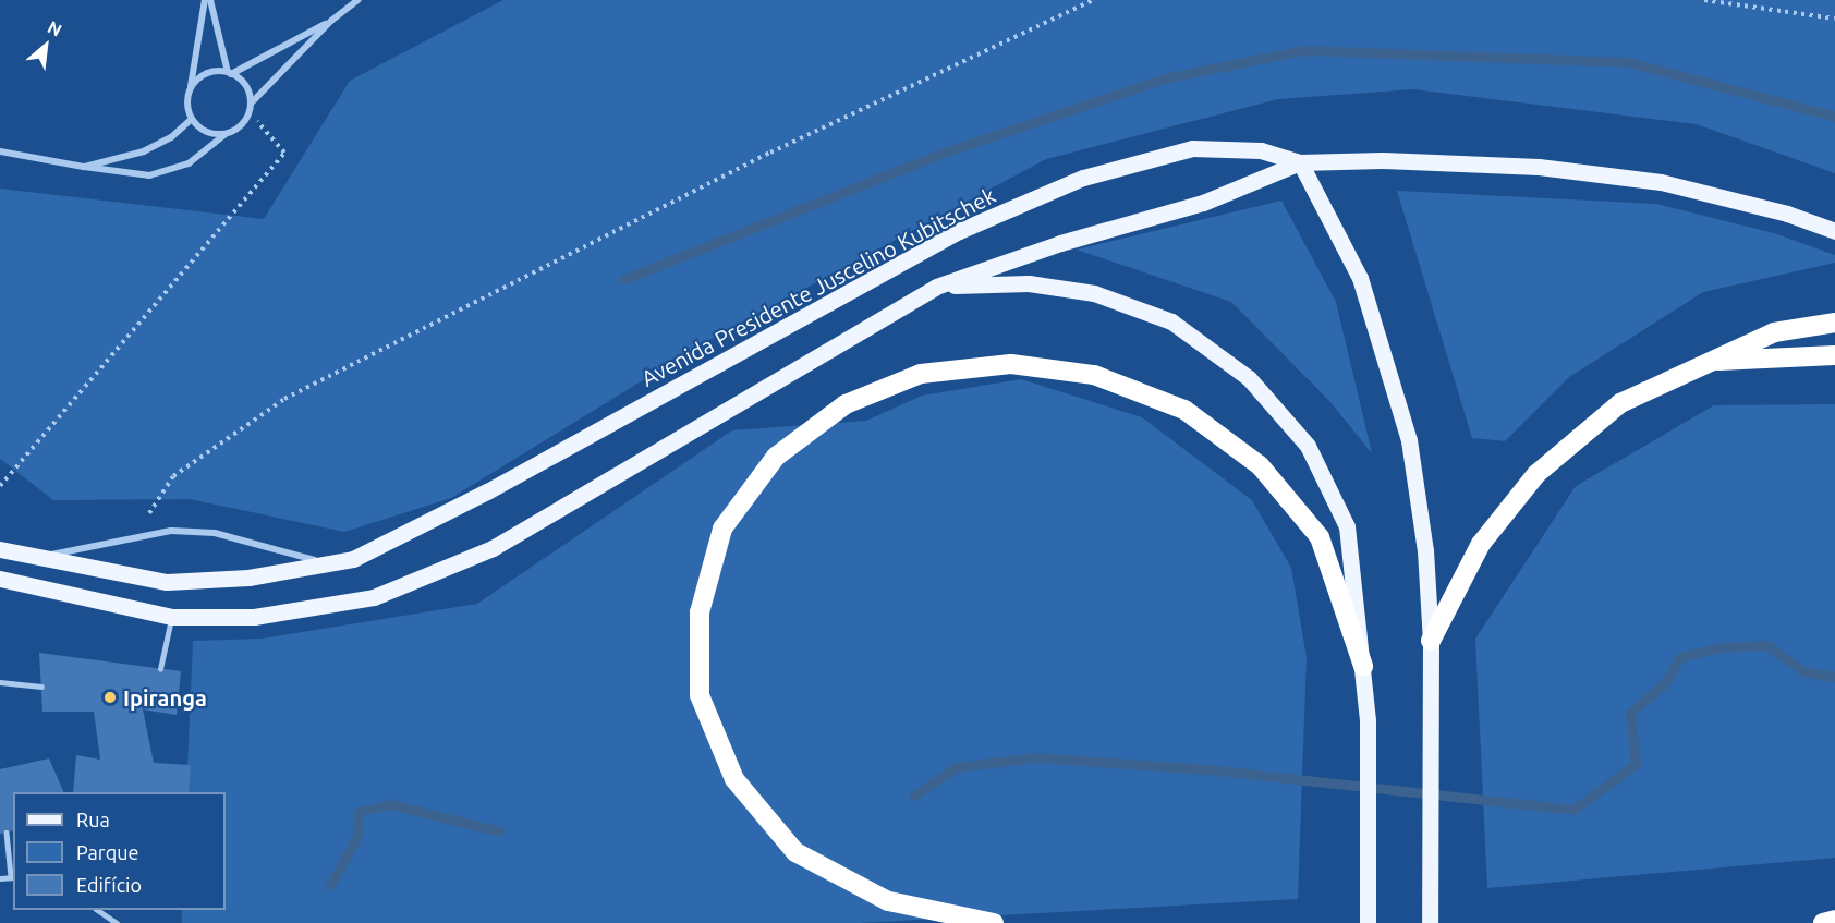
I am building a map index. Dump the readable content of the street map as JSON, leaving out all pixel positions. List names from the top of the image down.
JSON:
{
  "streets": {
    "main road": ["Avenida Presidente Juscelino Kubitschek"]
  },
  "places": ["Ipiranga"],
  "legend": ["Rua", "Parque", "Edifício"],
  "north": "top right"
}
